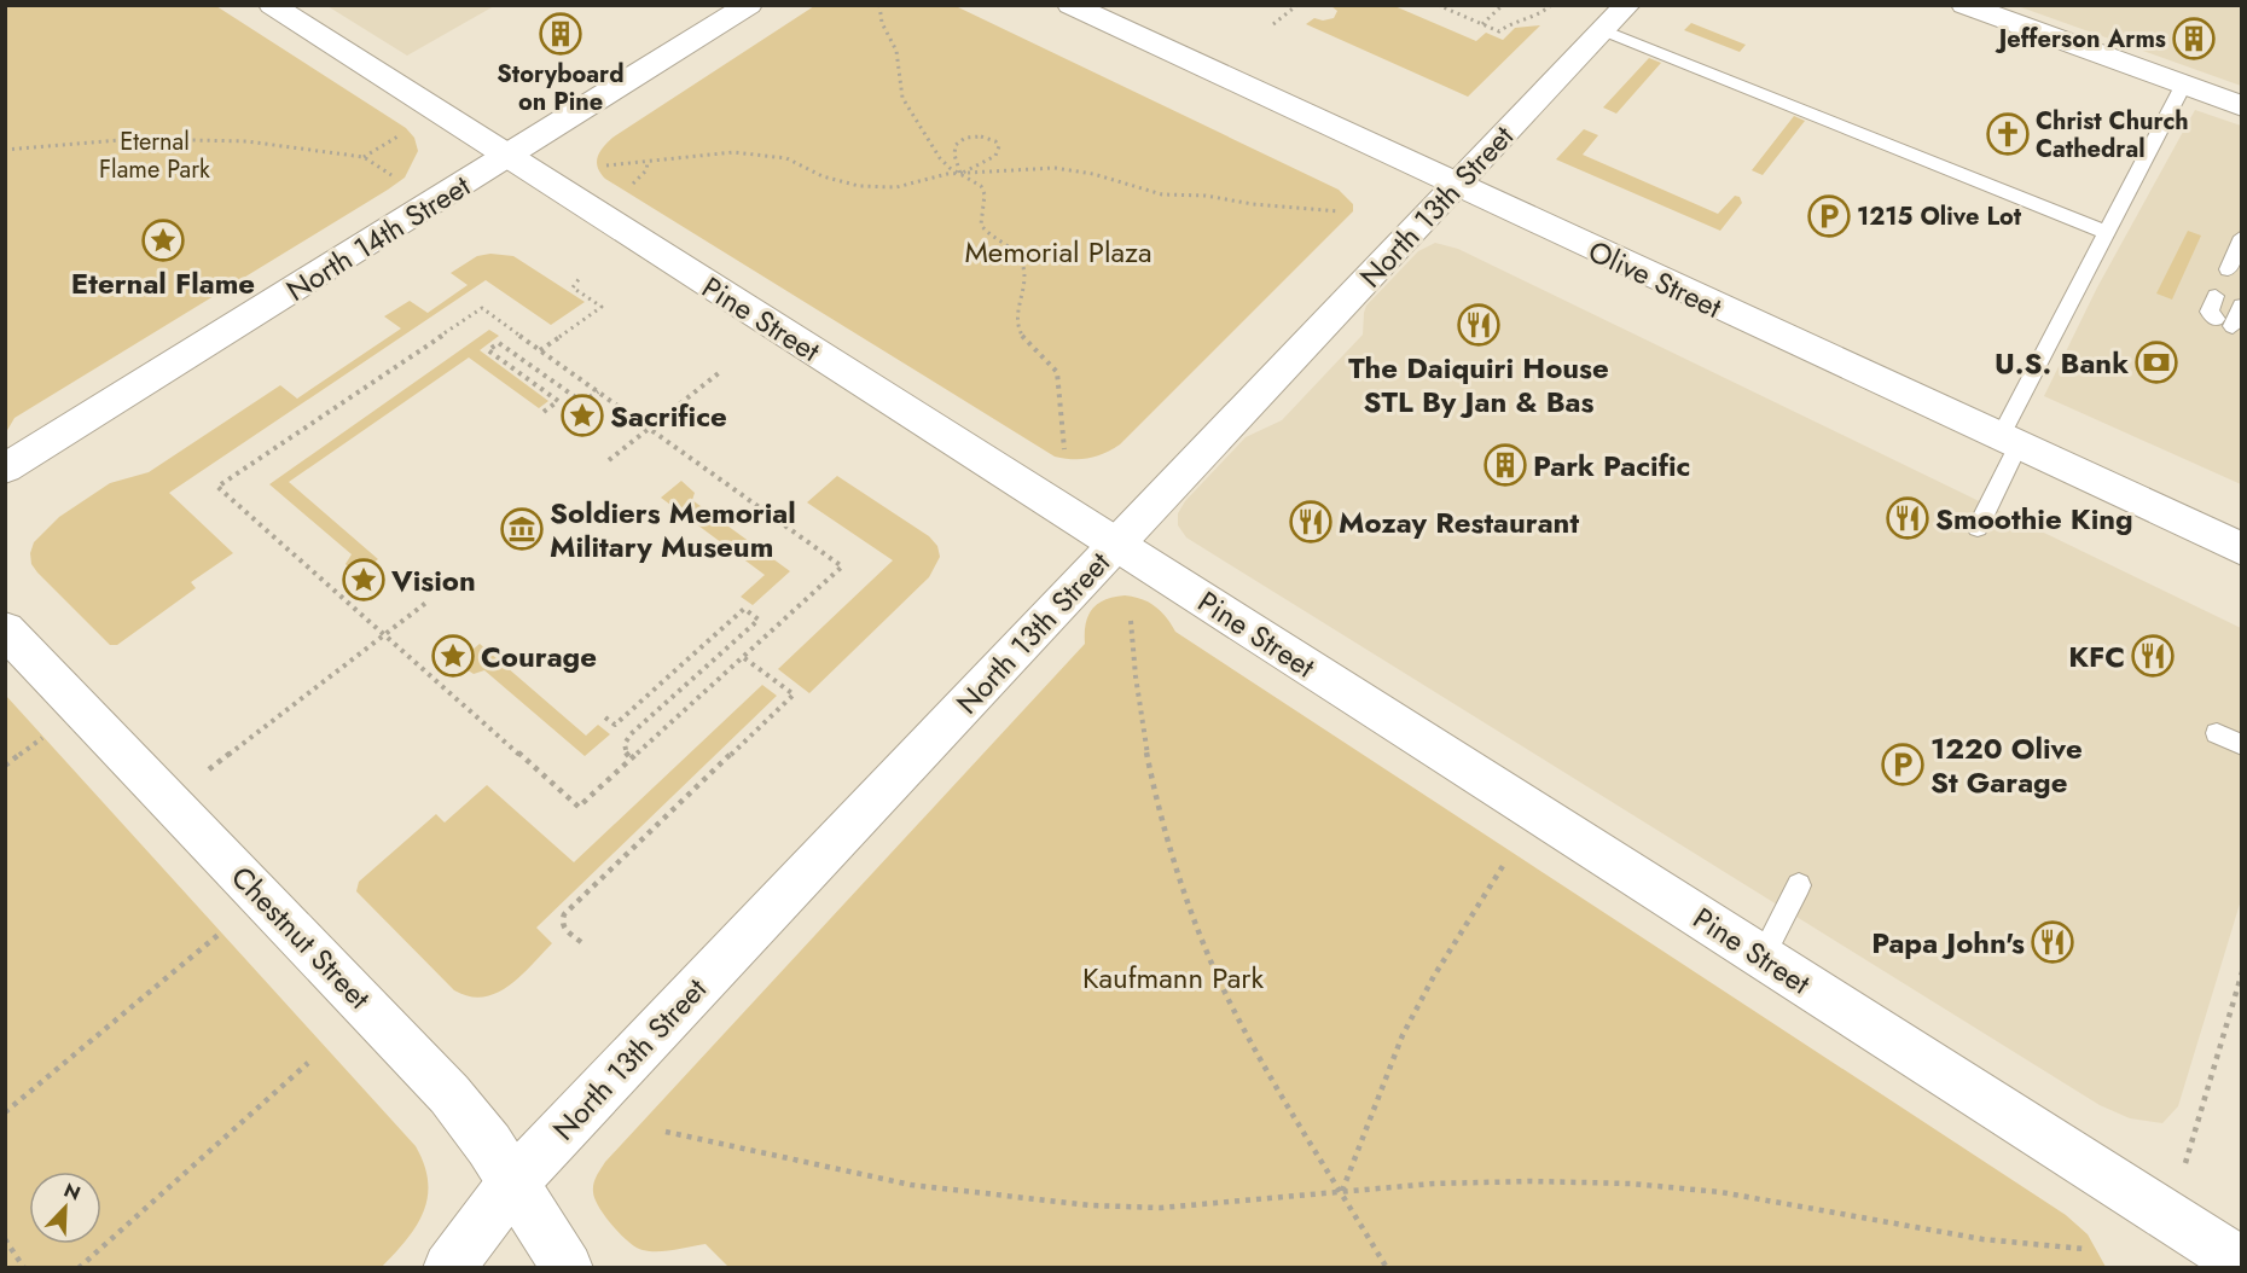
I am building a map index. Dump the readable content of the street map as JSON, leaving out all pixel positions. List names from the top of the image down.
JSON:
{
  "streets": {
    "street": [
      "North 13th Street",
      "North 14th Street",
      "Olive Street",
      "Pine Street",
      "Chestnut Street"
    ]
  },
  "crossings": [
    ["North 13th Street", "Olive Street"],
    ["North 13th Street", "Pine Street"],
    ["North 13th Street", "Chestnut Street"],
    ["North 14th Street", "Pine Street"]
  ],
  "parks": ["Eternal Flame Park", "Memorial Plaza", "Kaufmann Park"],
  "places": {
    "building": ["Storyboard on Pine", "Jefferson Arms", "Park Pacific"],
    "church": ["Christ Church Cathedral"],
    "parking": ["1215 Olive Lot", "1220 Olive St Garage"],
    "place": [
      "Eternal Flame",
      "Sacrifice",
      "Vision",
      "Courage"
    ],
    "restaurant": [
      "The Daiquiri House STL By Jan & Bas",
      "Smoothie King",
      "Mozay Restaurant",
      "KFC",
      "Papa John's"
    ],
    "bank": ["U.S. Bank"],
    "museum": ["Soldiers Memorial Military Museum"]
  },
  "north": "top right"
}
